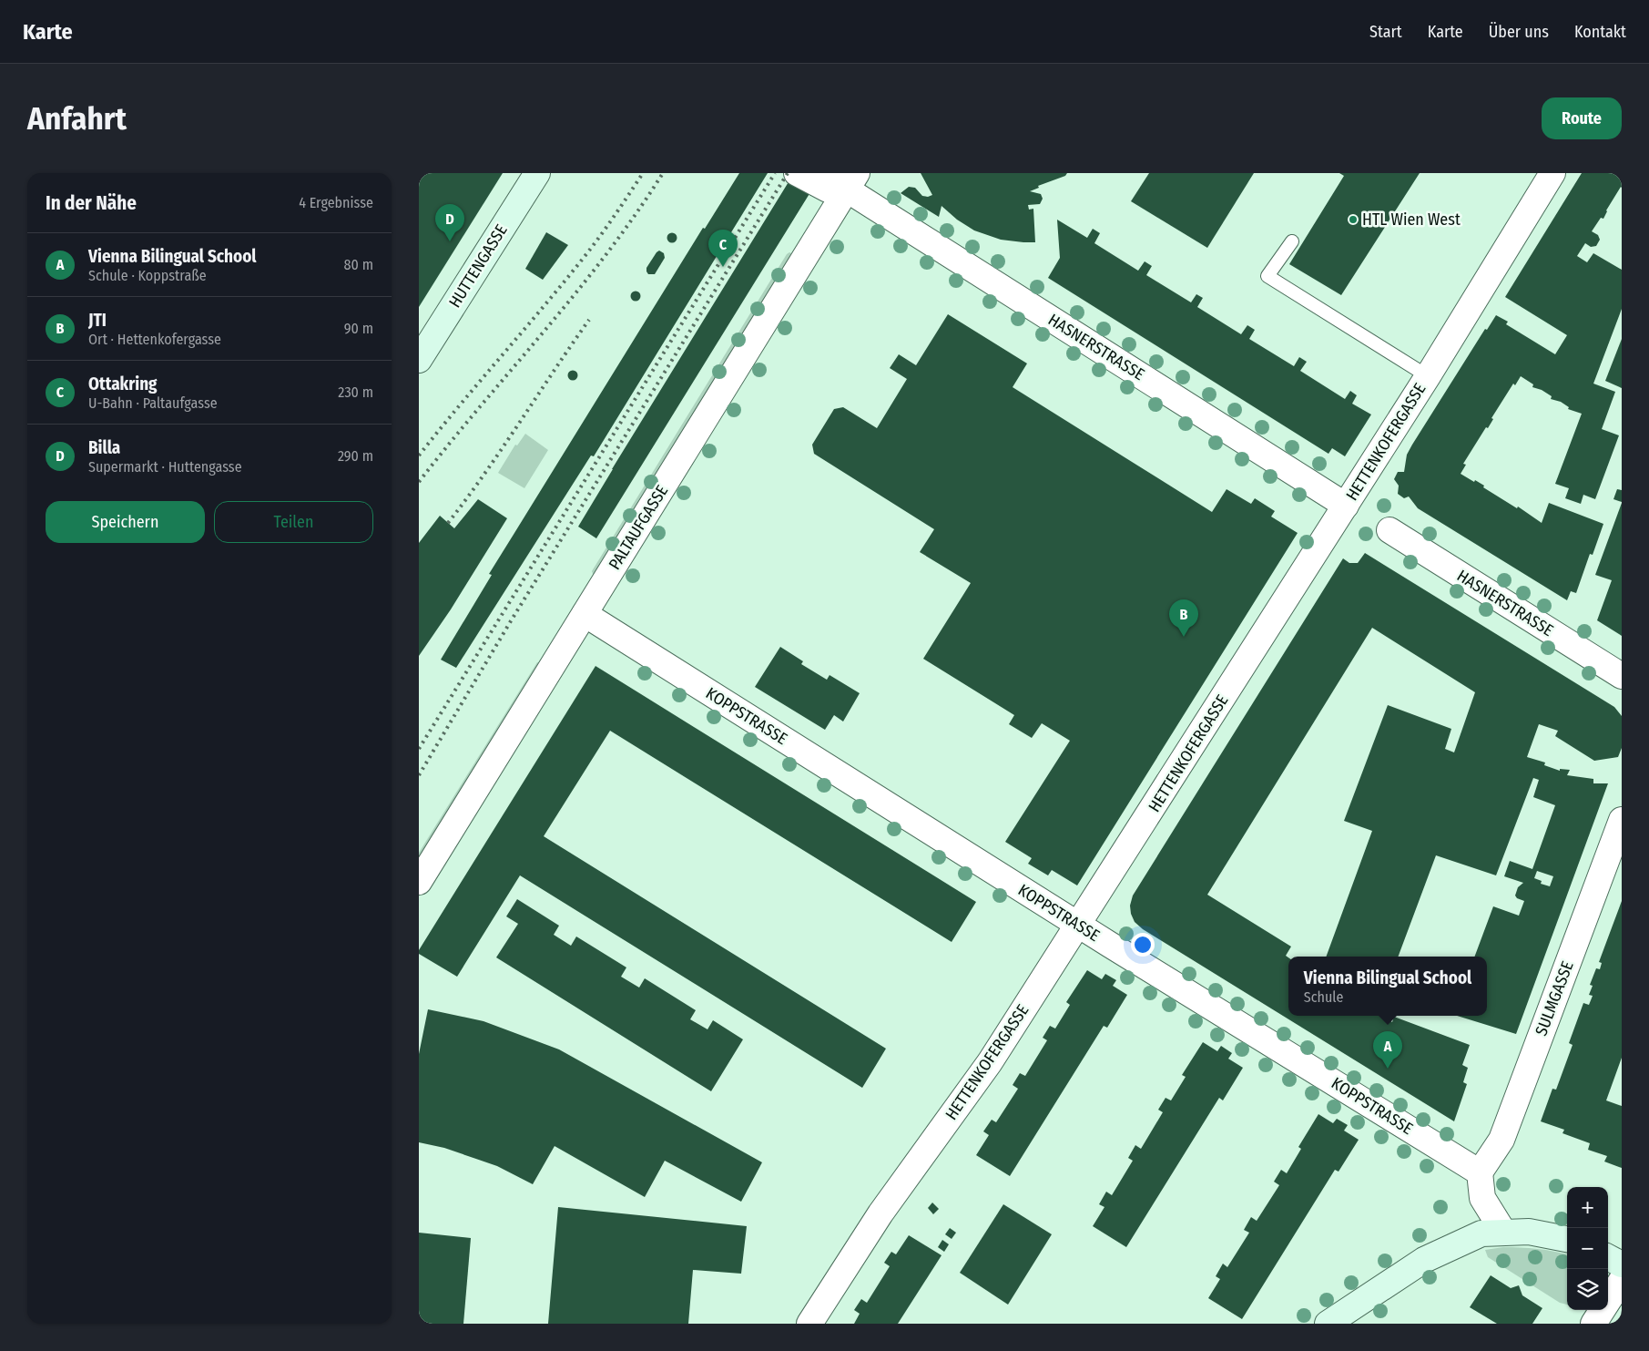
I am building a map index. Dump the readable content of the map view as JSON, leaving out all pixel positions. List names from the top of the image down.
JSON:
{
  "streets": {
    "main road": ["HUTTENGASSE"],
    "street": [
      "HASNERSTRASSE",
      "HETTENKOFERGASSE",
      "PALTAUFGASSE",
      "KOPPSTRASSE",
      "SULMGASSE"
    ]
  },
  "crossings": [
    ["HASNERSTRASSE", "HETTENKOFERGASSE"],
    ["HASNERSTRASSE", "PALTAUFGASSE"],
    ["HETTENKOFERGASSE", "KOPPSTRASSE"],
    ["PALTAUFGASSE", "KOPPSTRASSE"],
    ["KOPPSTRASSE", "SULMGASSE"]
  ],
  "places": ["HTL Wien West"],
  "page": {
    "header": "Karte",
    "nav": [
      "Start",
      "Karte",
      "Über uns",
      "Kontakt"
    ],
    "buttons": [
      "Route",
      ["Speichern", "Teilen"]
    ],
    "title": "Anfahrt",
    "heading": ["In der Nähe", "4 Ergebnisse"],
    "pins": [
      "D",
      "C",
      "B",
      "A"
    ],
    "list": [
      {
        "mark": "A",
        "name": "Vienna Bilingual School",
        "note": "Schule · Koppstraße",
        "value": "80 m"
      },
      {
        "mark": "B",
        "name": "JTI",
        "note": "Ort · Hettenkofergasse",
        "value": "90 m"
      },
      {
        "mark": "C",
        "name": "Ottakring",
        "note": "U-Bahn · Paltaufgasse",
        "value": "230 m"
      },
      {
        "mark": "D",
        "name": "Billa",
        "note": "Supermarkt · Huttengasse",
        "value": "290 m"
      }
    ],
    "popup": ["Vienna Bilingual School", "Schule"],
    "map_buttons": ["+", "−"]
  }
}
